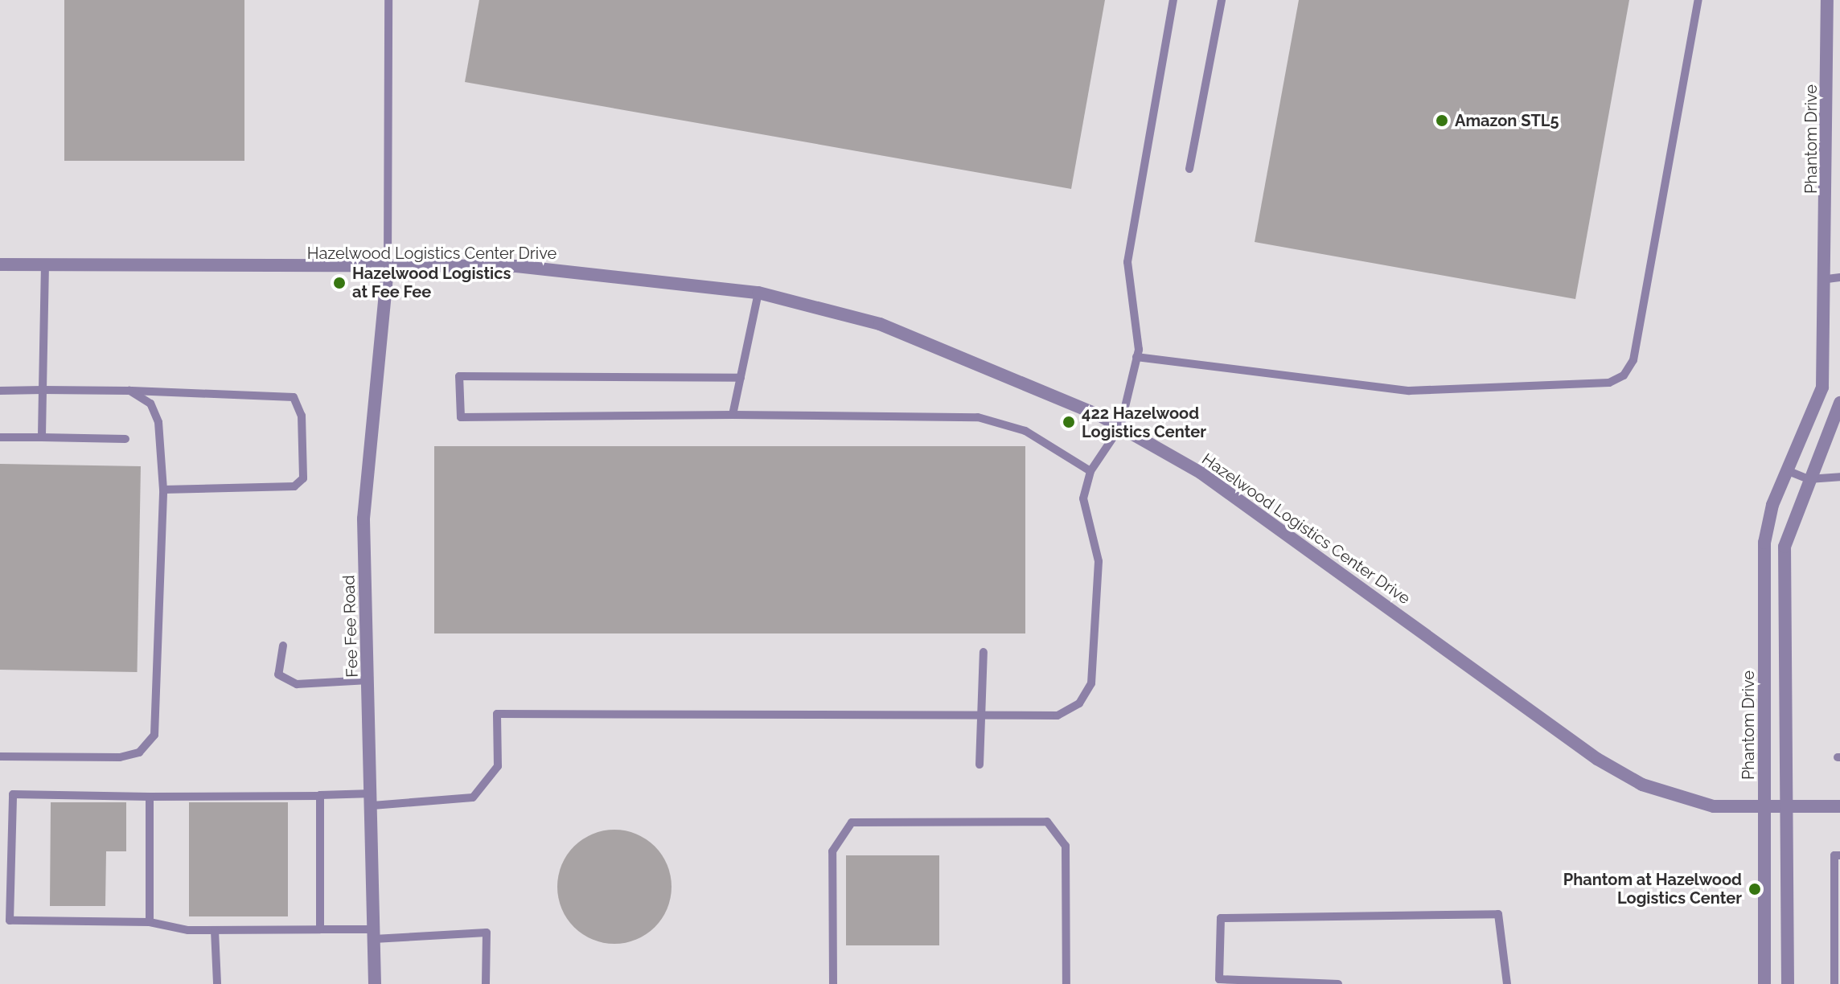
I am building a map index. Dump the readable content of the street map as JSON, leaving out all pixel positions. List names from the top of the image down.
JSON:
{
  "streets": {
    "street": ["Phantom Drive", "Hazelwood Logistics Center Drive", "Fee Fee Road"]
  },
  "crossings": [
    ["Phantom Drive", "Hazelwood Logistics Center Drive"],
    ["Hazelwood Logistics Center Drive", "Fee Fee Road"]
  ],
  "places": [
    "Amazon STL5",
    "Hazelwood Logistics at Fee Fee",
    "422 Hazelwood Logistics Center",
    "Phantom at Hazelwood Logistics Center"
  ]
}
